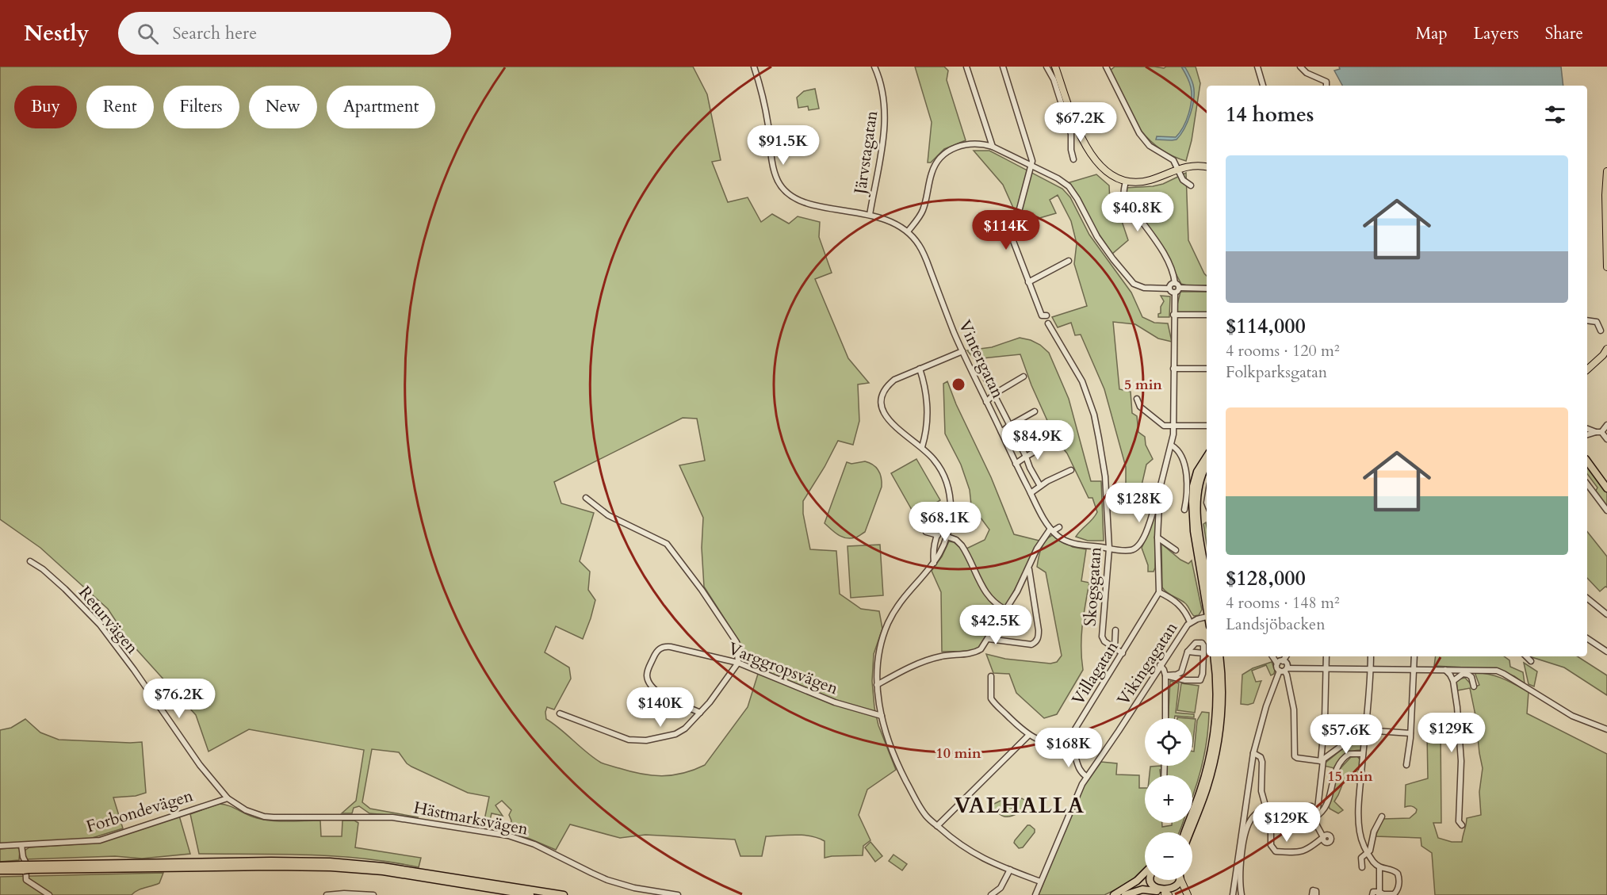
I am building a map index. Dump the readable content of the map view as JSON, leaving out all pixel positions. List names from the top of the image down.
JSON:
{
  "streets": {
    "street": [
      "Järvstagatan",
      "Vintergatan",
      "Skogsgatan",
      "Returvägen",
      "Vikingagatan",
      "Varggropsvägen",
      "Villagatan",
      "Forbondevägen",
      "Hästmarksvägen"
    ]
  },
  "crossings": [
    ["Järvstagatan", "Vintergatan"],
    ["Skogsgatan", "Villagatan"],
    ["Returvägen", "Forbondevägen"],
    ["Returvägen", "Hästmarksvägen"]
  ],
  "districts": ["VALHALLA"],
  "page": {
    "header": "Nestly",
    "search": "Search here",
    "nav": ["Map", "Layers", "Share"],
    "chip": [
      "Buy",
      "Rent",
      "Filters",
      "New",
      "Apartment"
    ],
    "heading": "14 homes",
    "price": [
      "$67.2K",
      "$91.5K",
      "$40.8K",
      "$114K",
      "$84.9K",
      "$128K",
      "$68.1K",
      "$42.5K",
      "$76.2K",
      "$140K",
      "$129K",
      "$57.6K",
      "$168K",
      "$129K"
    ],
    "list": [
      {
        "name": "$114,000",
        "note": "4 rooms · 120 m² · Folkparksgatan"
      },
      {
        "name": "$128,000",
        "note": "4 rooms · 148 m² · Landsjöbacken"
      }
    ],
    "map_buttons": ["+", "−"]
  },
  "rings": ["5 min", "10 min", "15 min"]
}
